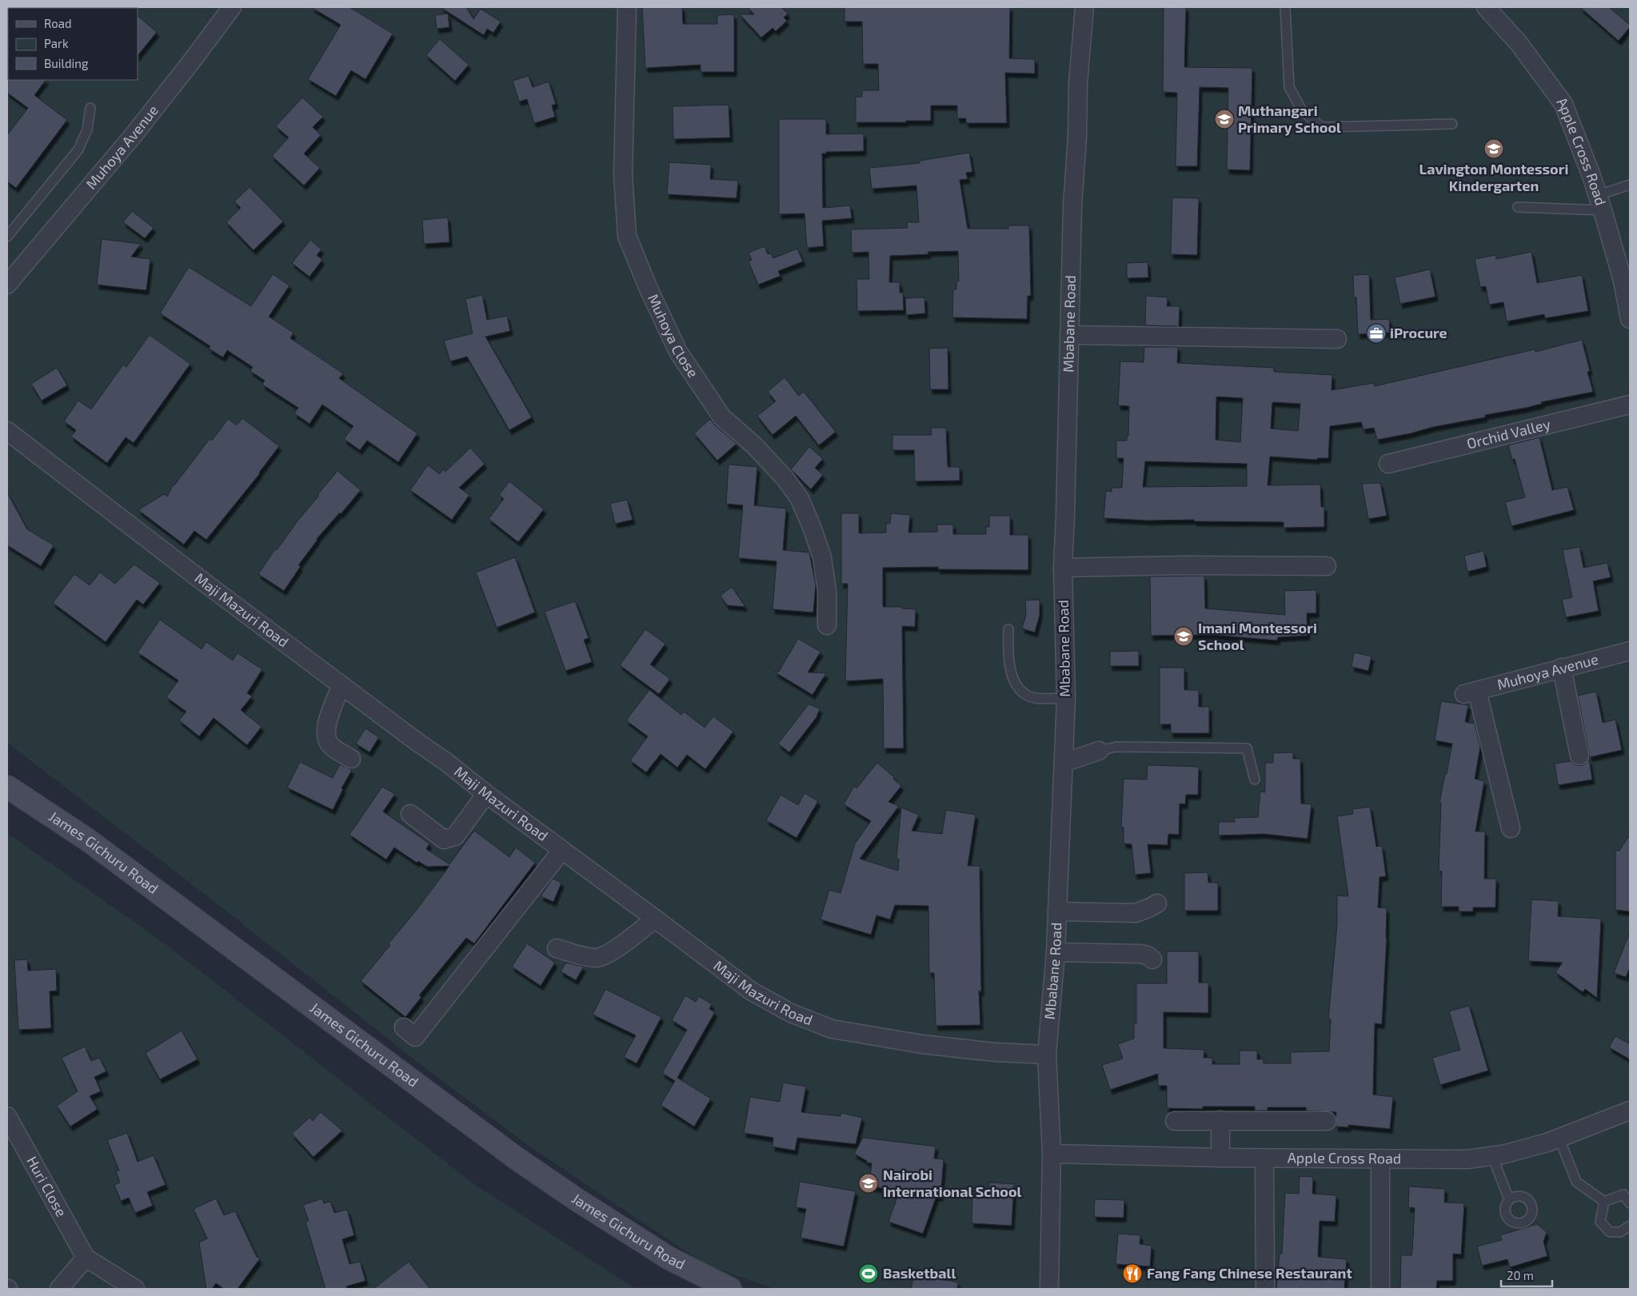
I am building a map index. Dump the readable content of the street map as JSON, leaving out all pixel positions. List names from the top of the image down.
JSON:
{
  "streets": {
    "main road": ["James Gichuru Road"],
    "street": [
      "Muhoya Avenue",
      "Apple Cross Road",
      "Mbabane Road",
      "Muhoya Close",
      "Orchid Valley",
      "Maji Mazuri Road",
      "Huri Close"
    ]
  },
  "crossings": [
    ["Apple Cross Road", "Mbabane Road"],
    ["Mbabane Road", "Maji Mazuri Road"]
  ],
  "places": {
    "school or university": [
      "Muthangari Primary School",
      "Lavington Montessori Kindergarten",
      "Imani Montessori School",
      "Nairobi International School"
    ],
    "office": ["iProcure"],
    "sports": ["Basketball"],
    "restaurant": ["Fang Fang Chinese Restaurant"]
  },
  "legend": ["Road", "Park", "Building"],
  "scale_bar": "20 m"
}
